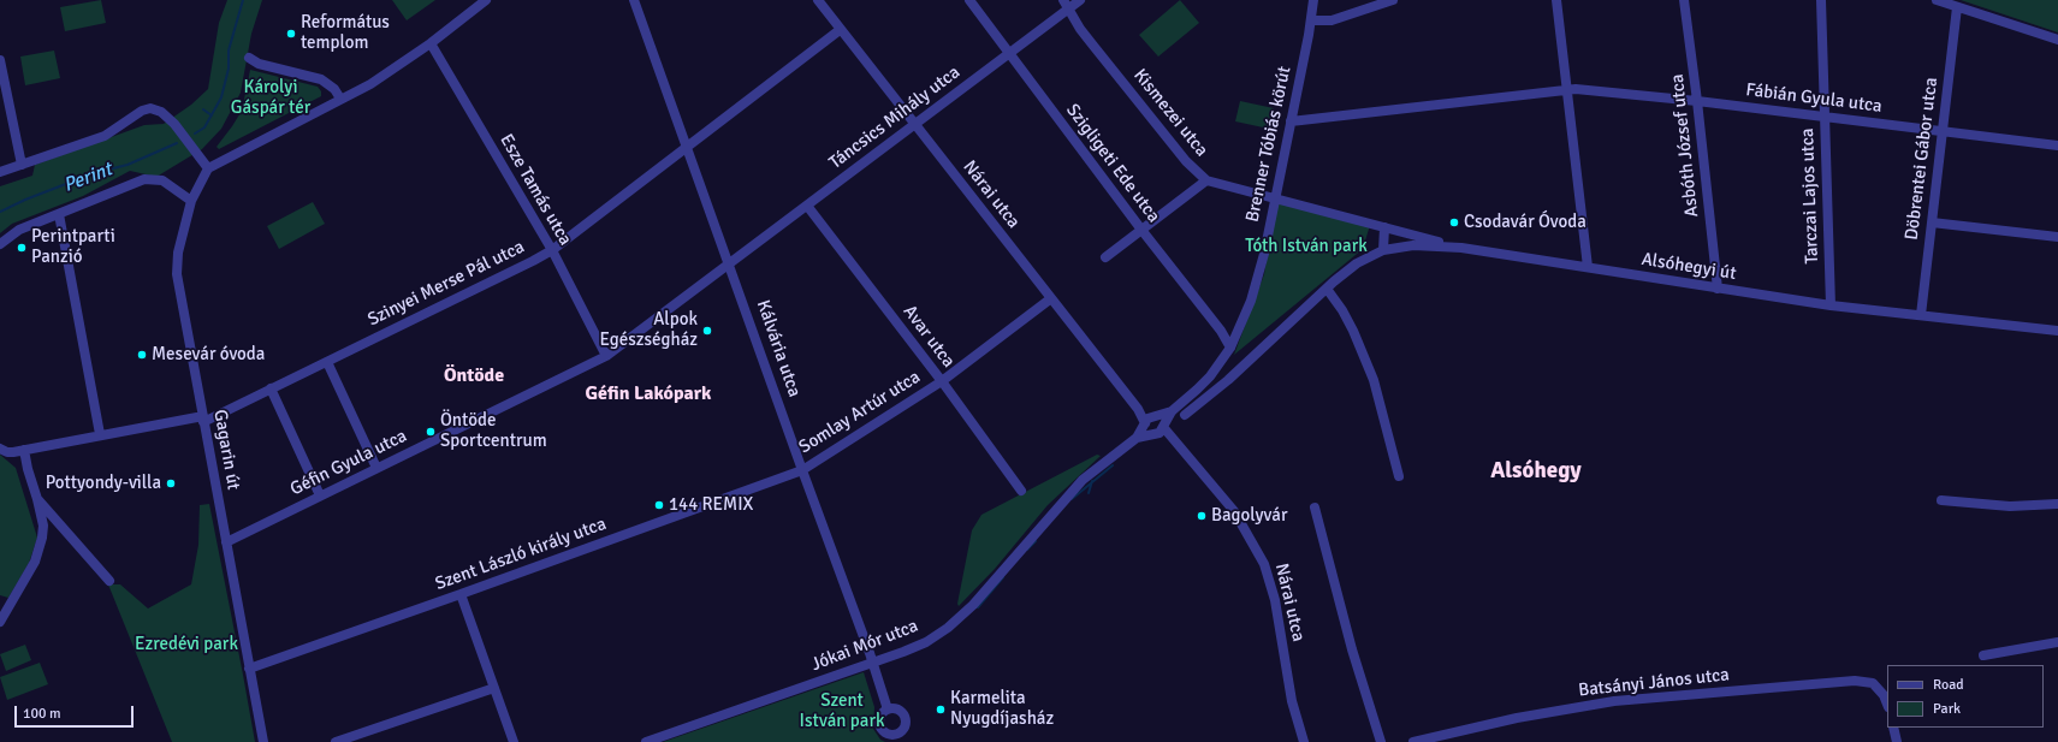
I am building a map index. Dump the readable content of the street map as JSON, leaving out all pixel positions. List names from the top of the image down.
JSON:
{
  "streets": {
    "street": [
      "Fábián Gyula utca",
      "Kismezei utca",
      "Táncsics Mihály utca",
      "Brenner Tóbiás körút",
      "Asbóth József utca",
      "Döbrentei Gábor utca",
      "Szigligeti Ede utca",
      "Esze Tamás utca",
      "Nárai utca",
      "Tarczai Lajos utca",
      "Alsóhegyi út",
      "Szinyei Merse Pál utca",
      "Avar utca",
      "Kálvária utca",
      "Somlay Artúr utca",
      "Gagarin út",
      "Géfin Gyula utca",
      "Szent László király utca",
      "Jókai Mór utca",
      "Batsányi János utca"
    ]
  },
  "crossings": [
    ["Fábián Gyula utca", "Brenner Tóbiás körút"],
    ["Fábián Gyula utca", "Asbóth József utca"],
    ["Fábián Gyula utca", "Döbrentei Gábor utca"],
    ["Fábián Gyula utca", "Tarczai Lajos utca"],
    ["Kismezei utca", "Táncsics Mihály utca"],
    ["Kismezei utca", "Brenner Tóbiás körút"],
    ["Kismezei utca", "Alsóhegyi út"],
    ["Táncsics Mihály utca", "Szigligeti Ede utca"],
    ["Táncsics Mihály utca", "Nárai utca"],
    ["Táncsics Mihály utca", "Avar utca"],
    ["Táncsics Mihály utca", "Kálvária utca"],
    ["Táncsics Mihály utca", "Géfin Gyula utca"],
    ["Brenner Tóbiás körút", "Szigligeti Ede utca"],
    ["Brenner Tóbiás körút", "Nárai utca"],
    ["Brenner Tóbiás körút", "Jókai Mór utca"],
    ["Asbóth József utca", "Alsóhegyi út"],
    ["Döbrentei Gábor utca", "Alsóhegyi út"],
    ["Esze Tamás utca", "Szinyei Merse Pál utca"],
    ["Esze Tamás utca", "Géfin Gyula utca"],
    ["Nárai utca", "Szinyei Merse Pál utca"],
    ["Nárai utca", "Somlay Artúr utca"],
    ["Nárai utca", "Jókai Mór utca"],
    ["Tarczai Lajos utca", "Alsóhegyi út"],
    ["Szinyei Merse Pál utca", "Kálvária utca"],
    ["Szinyei Merse Pál utca", "Gagarin út"],
    ["Avar utca", "Somlay Artúr utca"],
    ["Kálvária utca", "Somlay Artúr utca"],
    ["Kálvária utca", "Géfin Gyula utca"],
    ["Kálvária utca", "Szent László király utca"],
    ["Kálvária utca", "Jókai Mór utca"],
    ["Somlay Artúr utca", "Szent László király utca"],
    ["Gagarin út", "Géfin Gyula utca"],
    ["Gagarin út", "Szent László király utca"]
  ],
  "districts": ["Öntöde", "Géfin Lakópark", "Alsóhegy"],
  "water": ["Perint"],
  "parks": [
    "Károlyi Gáspár tér",
    "Tóth István park",
    "Ezredévi park",
    "Szent István park"
  ],
  "places": [
    "Református templom",
    "Csodavár Óvoda",
    "Perintparti Panzió",
    "Alpok Egészségház",
    "Mesevár óvoda",
    "Öntöde Sportcentrum",
    "Pottyondy-villa",
    "144 REMIX",
    "Bagolyvár",
    "Karmelita Nyugdíjasház"
  ],
  "legend": ["Road", "Park"],
  "scale_bar": "100 m"
}
